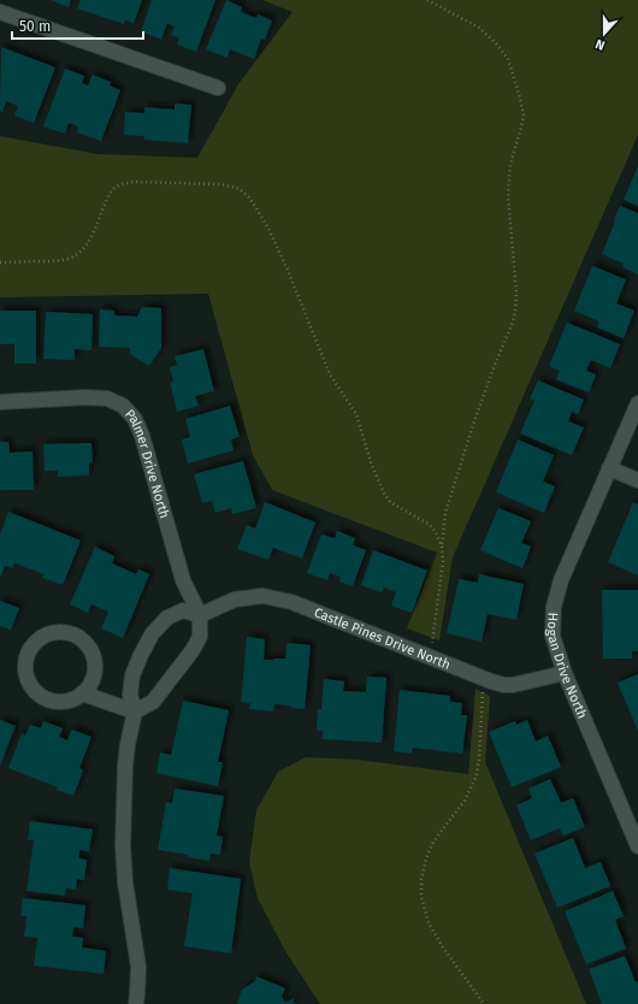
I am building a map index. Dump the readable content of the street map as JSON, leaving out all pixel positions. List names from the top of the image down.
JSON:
{
  "streets": {
    "street": ["Palmer Drive North", "Castle Pines Drive North", "Hogan Drive North"]
  },
  "crossings": [
    ["Palmer Drive North", "Castle Pines Drive North"],
    ["Castle Pines Drive North", "Hogan Drive North"]
  ],
  "scale_bar": "50 m",
  "north": "bottom"
}
